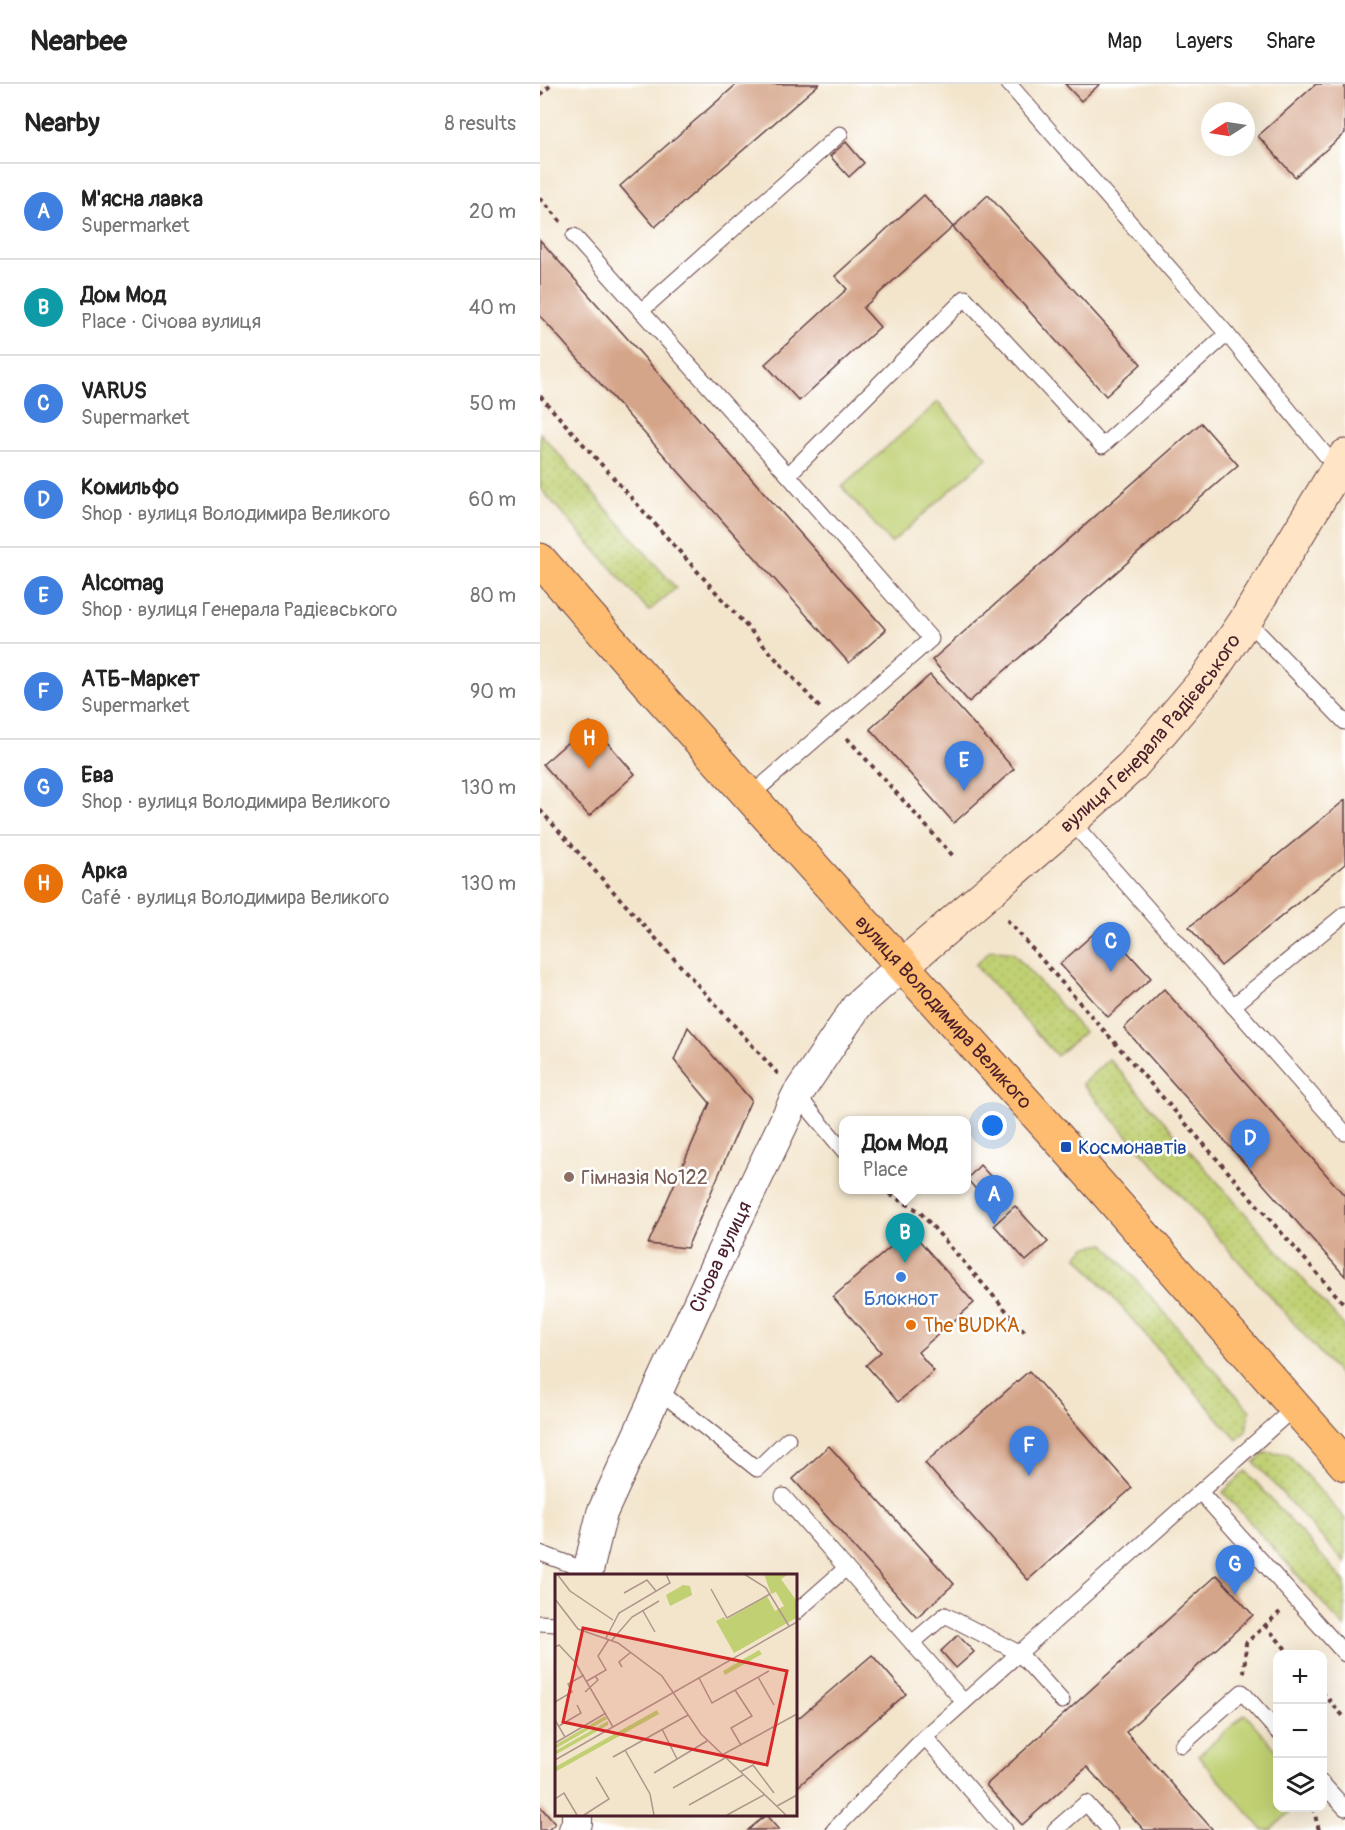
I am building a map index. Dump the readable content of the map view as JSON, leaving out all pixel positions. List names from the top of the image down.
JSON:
{
  "streets": {
    "main road": ["вулиця Володимира Великого"],
    "street": ["вулиця Генерала Радієвського", "Січова вулиця"]
  },
  "crossings": [
    ["вулиця Генерала Радієвського", "вулиця Володимира Великого"],
    ["вулиця Генерала Радієвського", "Січова вулиця"],
    ["вулиця Володимира Великого", "Січова вулиця"]
  ],
  "places": {
    "transit": ["Космонавтів"],
    "other": ["Гімназія №122", "Блокнот", "The BUDKA"]
  },
  "north": "left",
  "page": {
    "header": "Nearbee",
    "nav": ["Map", "Layers", "Share"],
    "heading": ["Nearby", "8 results"],
    "list": [
      {
        "mark": "A",
        "name": "М'ясна лавка",
        "note": "Supermarket",
        "value": "20 m"
      },
      {
        "mark": "B",
        "name": "Дом Мод",
        "note": "Place · Січова вулиця",
        "value": "40 m"
      },
      {
        "mark": "C",
        "name": "VARUS",
        "note": "Supermarket",
        "value": "50 m"
      },
      {
        "mark": "D",
        "name": "Комильфо",
        "note": "Shop · вулиця Володимира Великого",
        "value": "60 m"
      },
      {
        "mark": "E",
        "name": "Alcomag",
        "note": "Shop · вулиця Генерала Радієвського",
        "value": "80 m"
      },
      {
        "mark": "F",
        "name": "АТБ-Маркет",
        "note": "Supermarket",
        "value": "90 m"
      },
      {
        "mark": "G",
        "name": "Ева",
        "note": "Shop · вулиця Володимира Великого",
        "value": "130 m"
      },
      {
        "mark": "H",
        "name": "Арка",
        "note": "Café · вулиця Володимира Великого",
        "value": "130 m"
      }
    ],
    "pins": [
      "H",
      "E",
      "C",
      "D",
      "A",
      "B",
      "F",
      "G"
    ],
    "popup": ["Дом Мод", "Place"],
    "map_buttons": ["+", "−"]
  }
}
